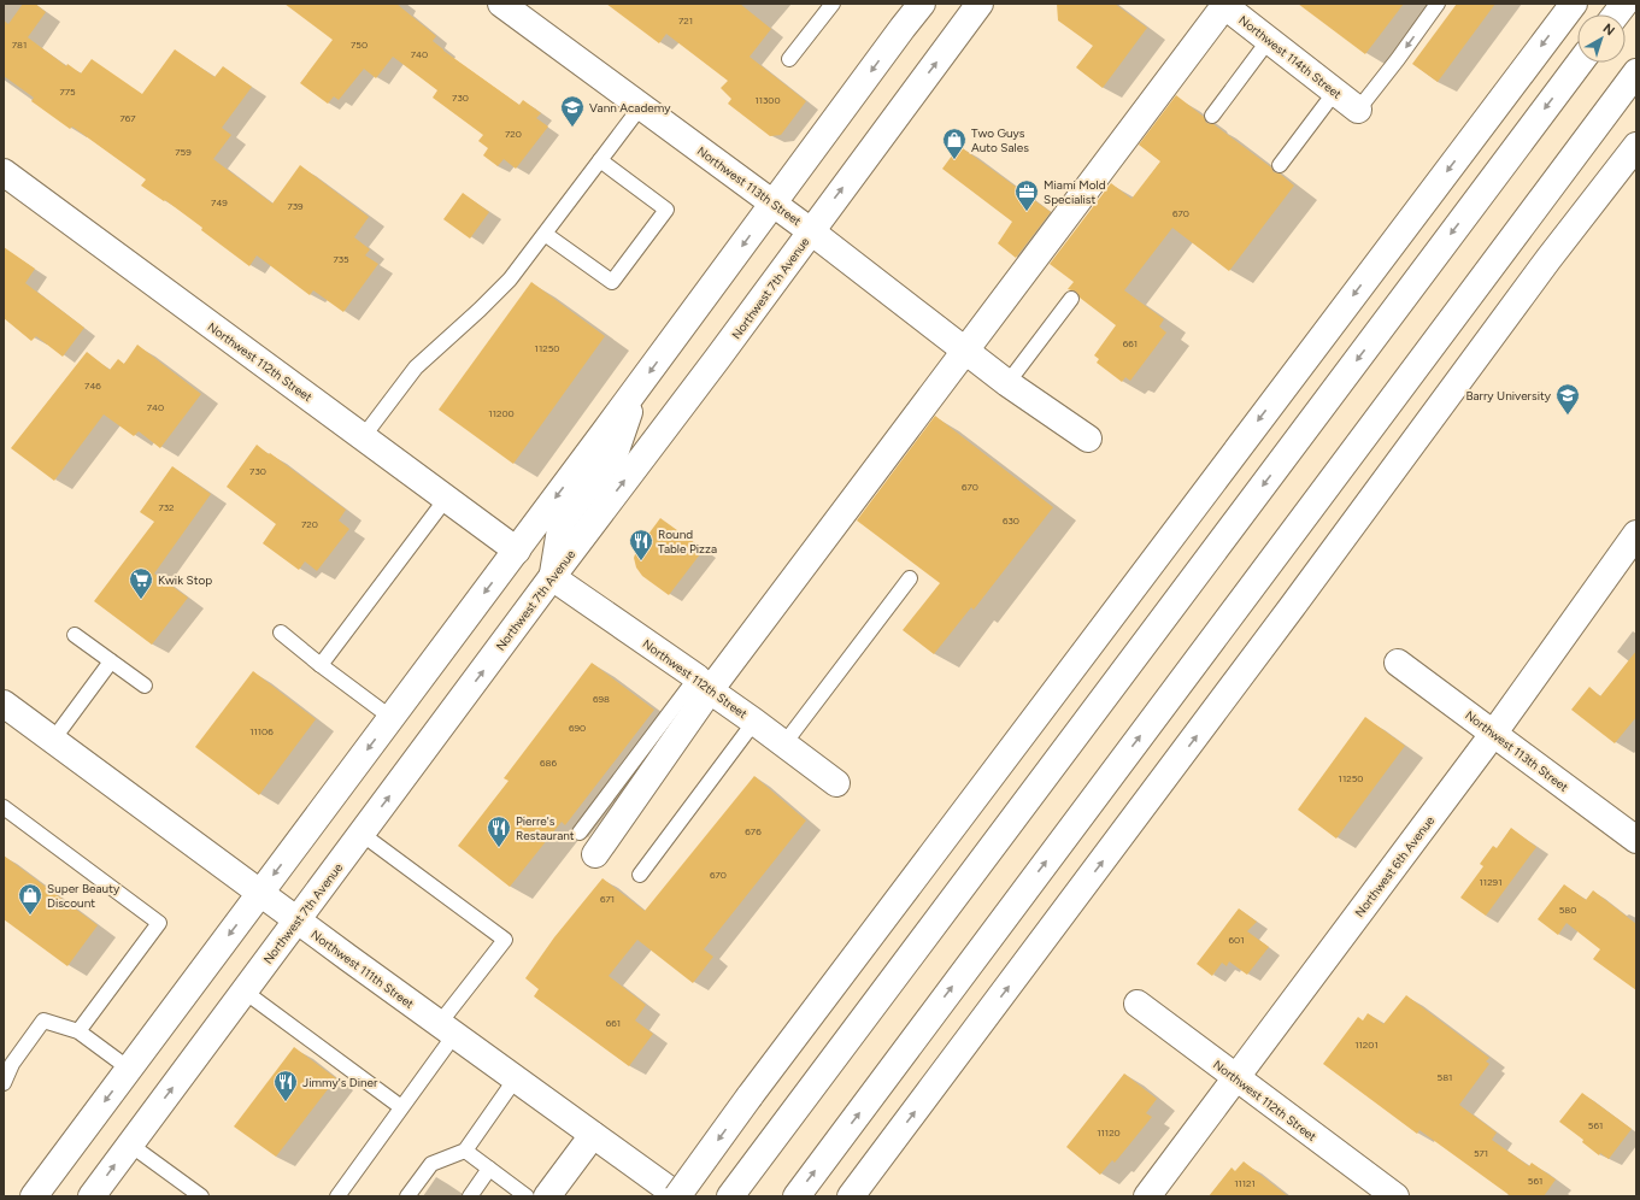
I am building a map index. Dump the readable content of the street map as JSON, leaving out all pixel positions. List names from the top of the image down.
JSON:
{
  "streets": {
    "main road": [
      "Northwest 114th Street",
      "Northwest 113th Street",
      "Northwest 7th Avenue",
      "Northwest 112th Street",
      "Northwest 6th Avenue",
      "Northwest 111th Street"
    ]
  },
  "crossings": [
    ["Northwest 113th Street", "Northwest 7th Avenue"],
    ["Northwest 113th Street", "Northwest 6th Avenue"],
    ["Northwest 7th Avenue", "Northwest 112th Street"],
    ["Northwest 7th Avenue", "Northwest 111th Street"],
    ["Northwest 112th Street", "Northwest 6th Avenue"]
  ],
  "places": {
    "school or university": ["Vann Academy", "Barry University"],
    "shop": ["Two Guys Auto Sales", "Super Beauty Discount"],
    "office": ["Miami Mold Specialist"],
    "restaurant": ["Round Table Pizza", "Pierre's Restaurant", "Jimmy's Diner"],
    "supermarket": ["Kwik Stop"]
  },
  "house_numbers": [
    "721",
    "781",
    "750",
    "740",
    "775",
    "730",
    "11300",
    "767",
    "720",
    "759",
    "749",
    "739",
    "670",
    "735",
    "661",
    "11250",
    "746",
    "740",
    "11200",
    "730",
    "670",
    "732",
    "630",
    "720",
    "698",
    "690",
    "11106",
    "686",
    "11250",
    "676",
    "670",
    "11291",
    "671",
    "580",
    "601",
    "661",
    "11201",
    "581",
    "561",
    "11120",
    "571",
    "561",
    "11121"
  ],
  "north": "top right"
}
